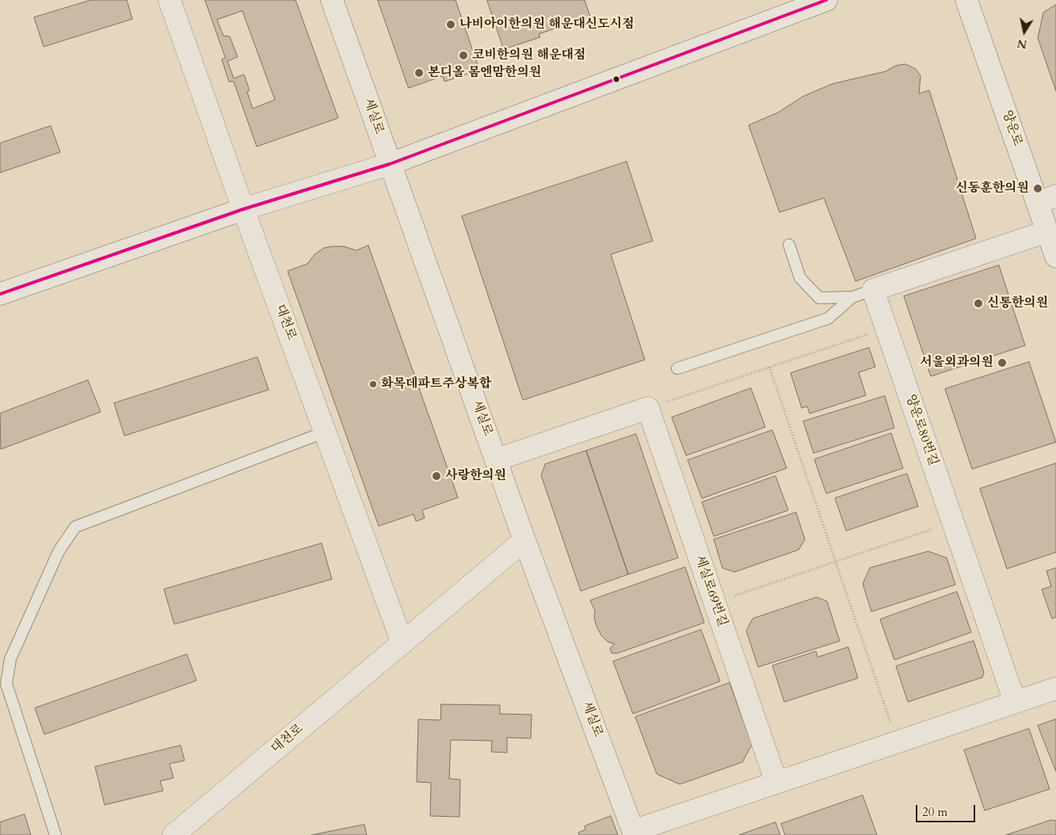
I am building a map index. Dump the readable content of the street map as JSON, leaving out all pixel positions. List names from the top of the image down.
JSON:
{
  "streets": {
    "street": [
      "세실로",
      "양운로",
      "대천로",
      "양운로80번길",
      "세실로69번길"
    ]
  },
  "crossings": [
    ["세실로", "대천로"]
  ],
  "places": [
    "나비아이한의원 해운대신도시점",
    "코비한의원 해운대점",
    "본디올 몸엔맘한의원",
    "신동훈한의원",
    "신통한의원",
    "서울외과의원",
    "화목데파트주상복합",
    "사랑한의원"
  ],
  "scale_bar": "20 m",
  "north": "bottom"
}
